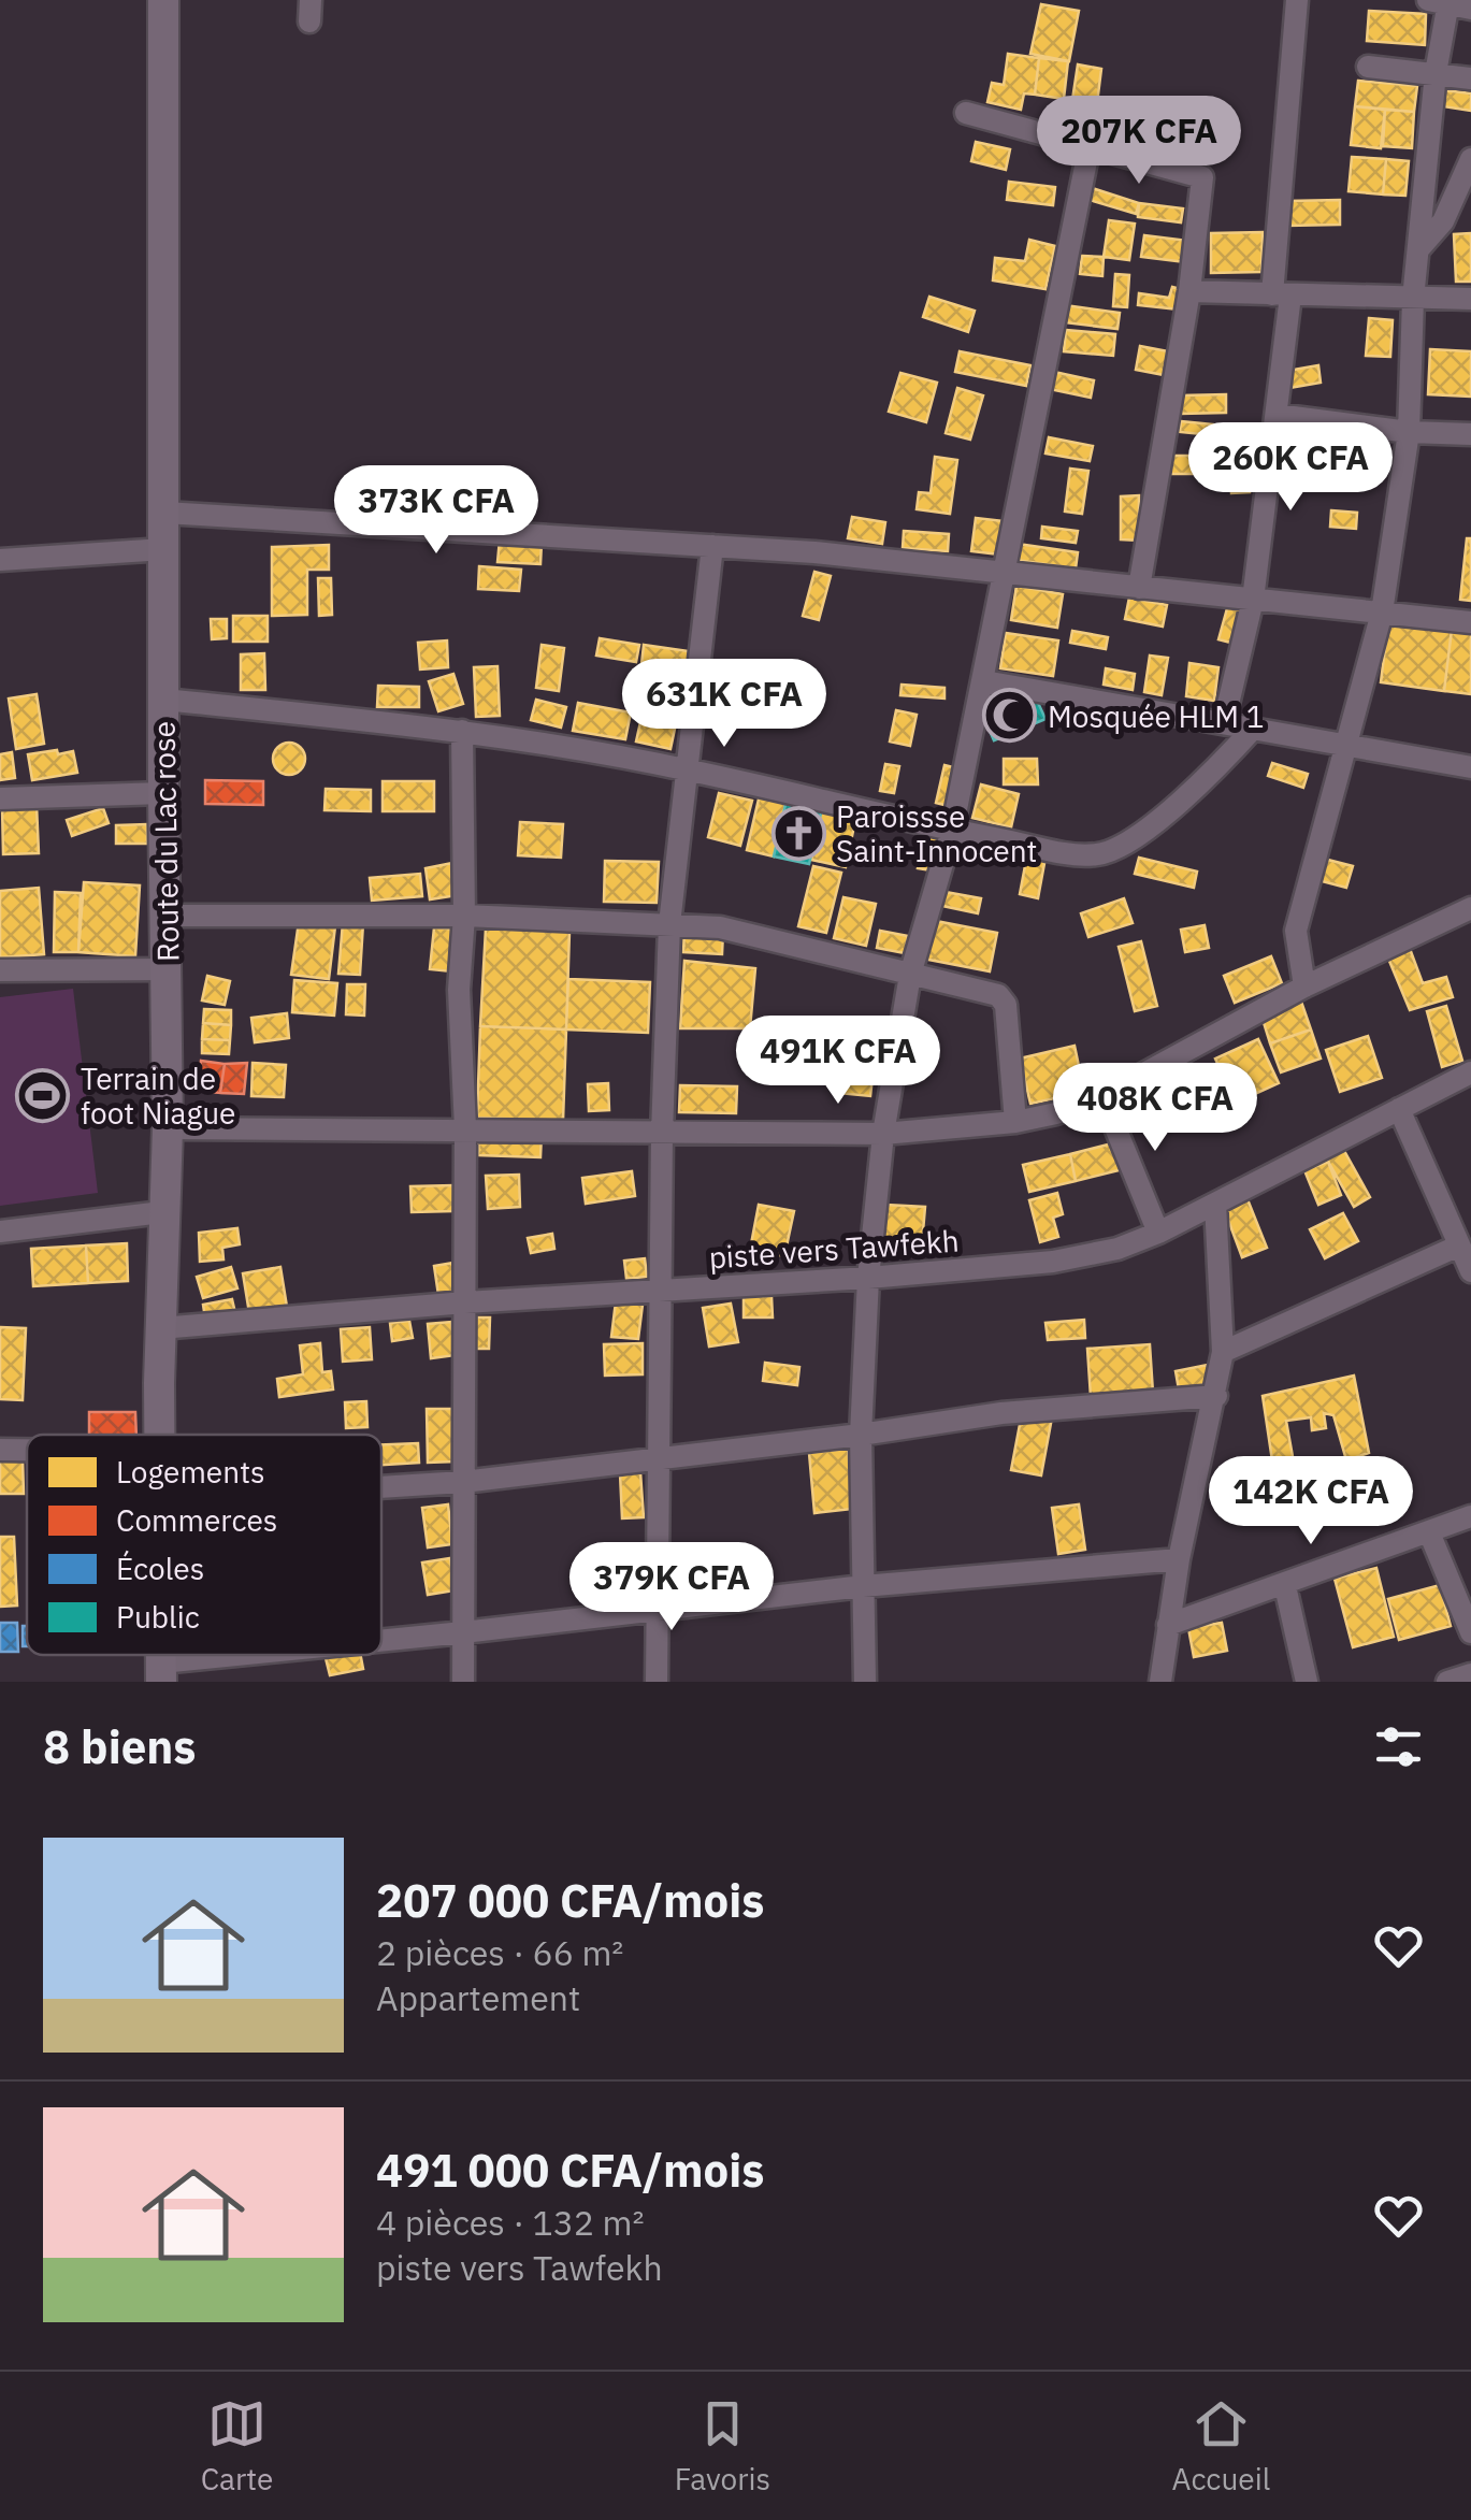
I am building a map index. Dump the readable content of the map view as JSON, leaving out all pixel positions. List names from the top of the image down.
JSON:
{
  "streets": {
    "main road": ["Route du Lac rose"],
    "street": ["piste vers Tawfekh"]
  },
  "crossings": [
    ["Route du Lac rose", "piste vers Tawfekh"]
  ],
  "places": {
    "mosque": ["Mosquée HLM 1"],
    "church": ["Paroissse Saint-Innocent"],
    "sports": ["Terrain de foot Niague"]
  },
  "legend": [
    "Logements",
    "Commerces",
    "Écoles",
    "Public"
  ],
  "page": {
    "price": [
      "207K CFA",
      "260K CFA",
      "373K CFA",
      "631K CFA",
      "491K CFA",
      "408K CFA",
      "142K CFA",
      "379K CFA"
    ],
    "heading": "8 biens",
    "list": [
      {
        "name": "207 000 CFA/mois",
        "note": "2 pièces · 66 m² · Appartement"
      },
      {
        "name": "491 000 CFA/mois",
        "note": "4 pièces · 132 m² · piste vers Tawfekh"
      }
    ],
    "tabs": ["Carte", "Favoris", "Accueil"]
  }
}
